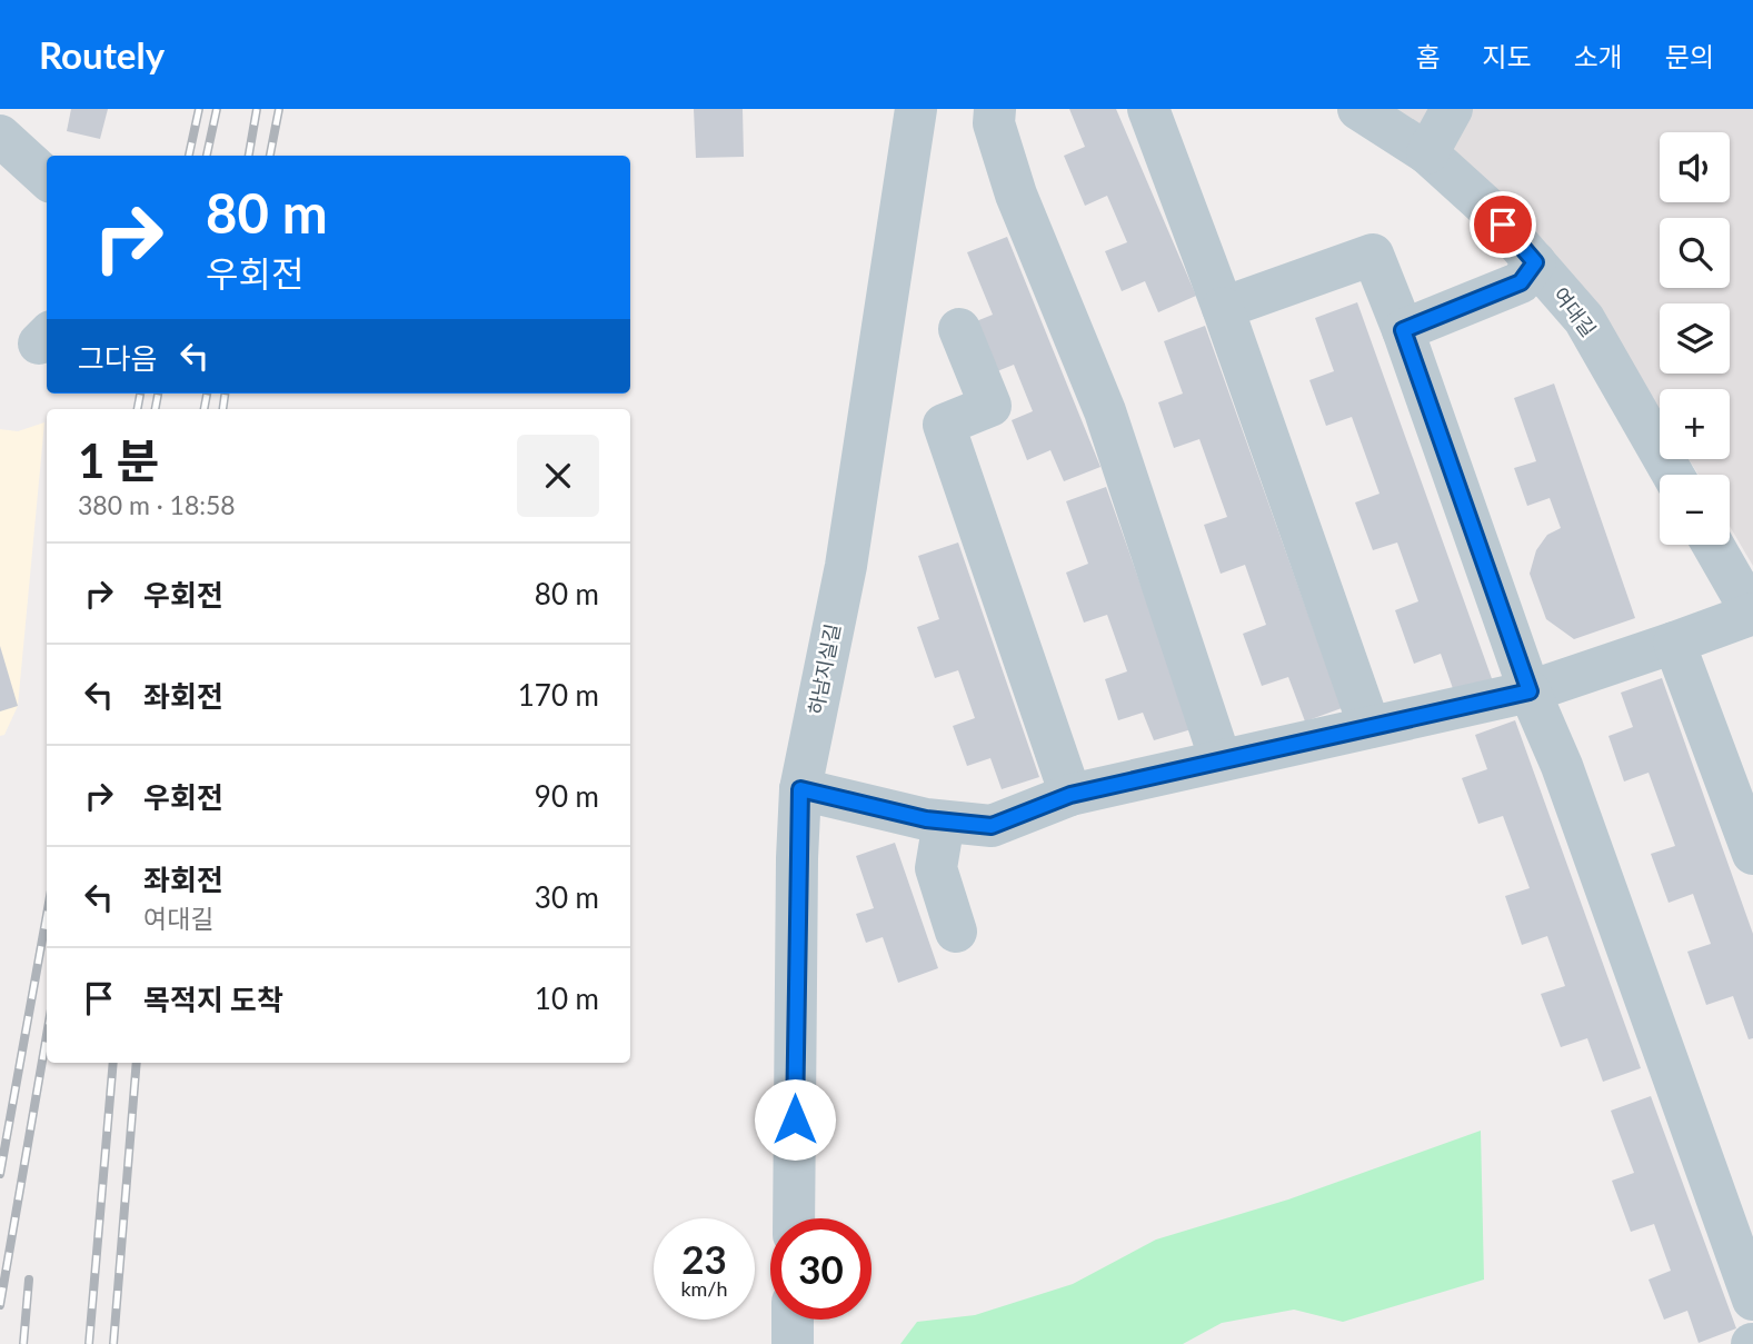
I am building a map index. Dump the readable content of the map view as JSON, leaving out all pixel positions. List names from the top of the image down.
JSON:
{
  "streets": {
    "street": ["여대길", "하남지실길"]
  },
  "page": {
    "header": "Routely",
    "nav": [
      "홈",
      "지도",
      "소개",
      "문의"
    ],
    "map_buttons": ["+", "−"],
    "turn": ["80 m", "우회전"],
    "then": "그다음",
    "heading": ["1 분", "380 m · 18:58"],
    "list": [
      {
        "name": "우회전",
        "value": "80 m"
      },
      {
        "name": "좌회전",
        "value": "170 m"
      },
      {
        "name": "우회전",
        "value": "90 m"
      },
      {
        "name": "좌회전",
        "note": "여대길",
        "value": "30 m"
      },
      {
        "name": "목적지 도착",
        "value": "10 m"
      }
    ],
    "speed": "23 km/h",
    "limit": "30"
  }
}
